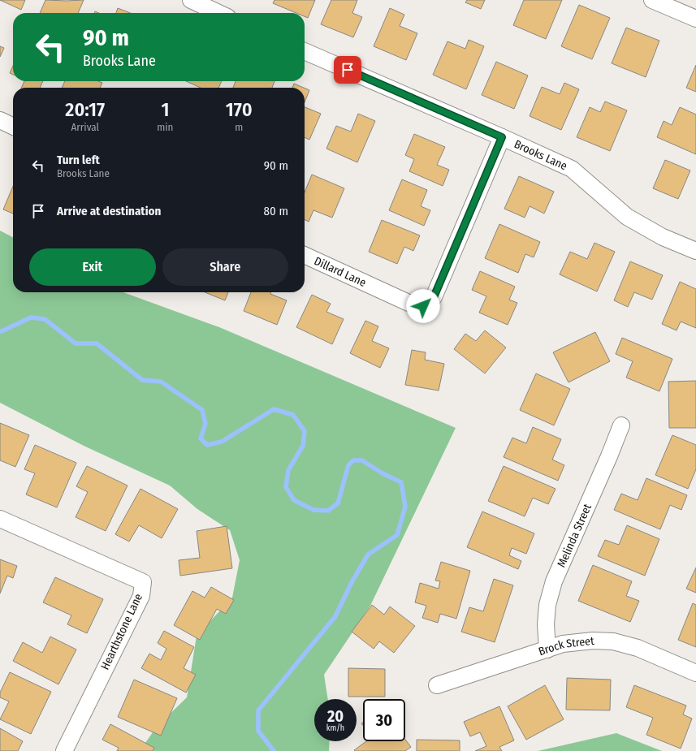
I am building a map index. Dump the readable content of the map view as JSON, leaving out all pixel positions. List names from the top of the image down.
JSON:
{
  "streets": {
    "street": [
      "Brooks Lane",
      "Dillard Lane",
      "Melinda Street",
      "Hearthstone Lane",
      "Brock Street"
    ]
  },
  "crossings": [
    ["Brooks Lane", "Dillard Lane"],
    ["Melinda Street", "Brock Street"]
  ],
  "page": {
    "turn": ["90 m", "Brooks Lane"],
    "eta": [
      "20:17",
      "Arrival",
      "1",
      "min",
      "170",
      "m"
    ],
    "list": [
      {
        "name": "Turn left",
        "note": "Brooks Lane",
        "value": "90 m"
      },
      {
        "name": "Arrive at destination",
        "value": "80 m"
      }
    ],
    "buttons": ["Exit", "Share"],
    "speed": "20 km/h",
    "limit": "30"
  }
}
